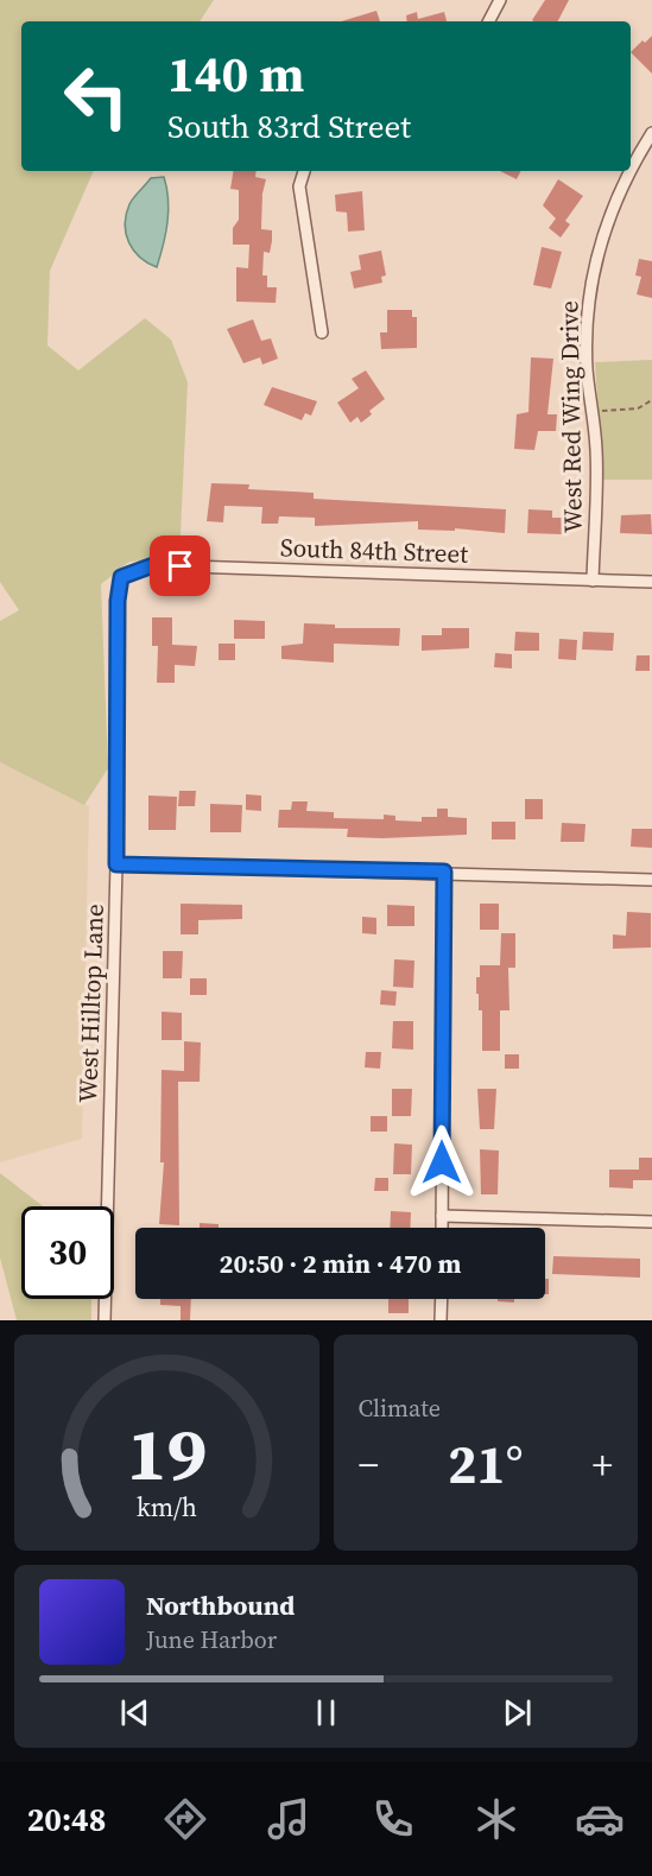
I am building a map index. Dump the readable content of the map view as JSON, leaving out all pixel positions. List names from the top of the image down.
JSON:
{
  "streets": {
    "street": ["West Red Wing Drive", "South 84th Street", "West Hilltop Lane"]
  },
  "crossings": [
    ["West Red Wing Drive", "South 84th Street"],
    ["South 84th Street", "West Hilltop Lane"]
  ],
  "page": {
    "turn": ["140 m", "South 83rd Street"],
    "limit": "30",
    "trip": "20:50 · 2 min · 470 m",
    "tile": "Climate",
    "heat": ["−", "21°", "+"],
    "song": ["Northbound", "June Harbor"],
    "tabs": "20:48",
    "gauge": ["19", "km/h"]
  }
}
